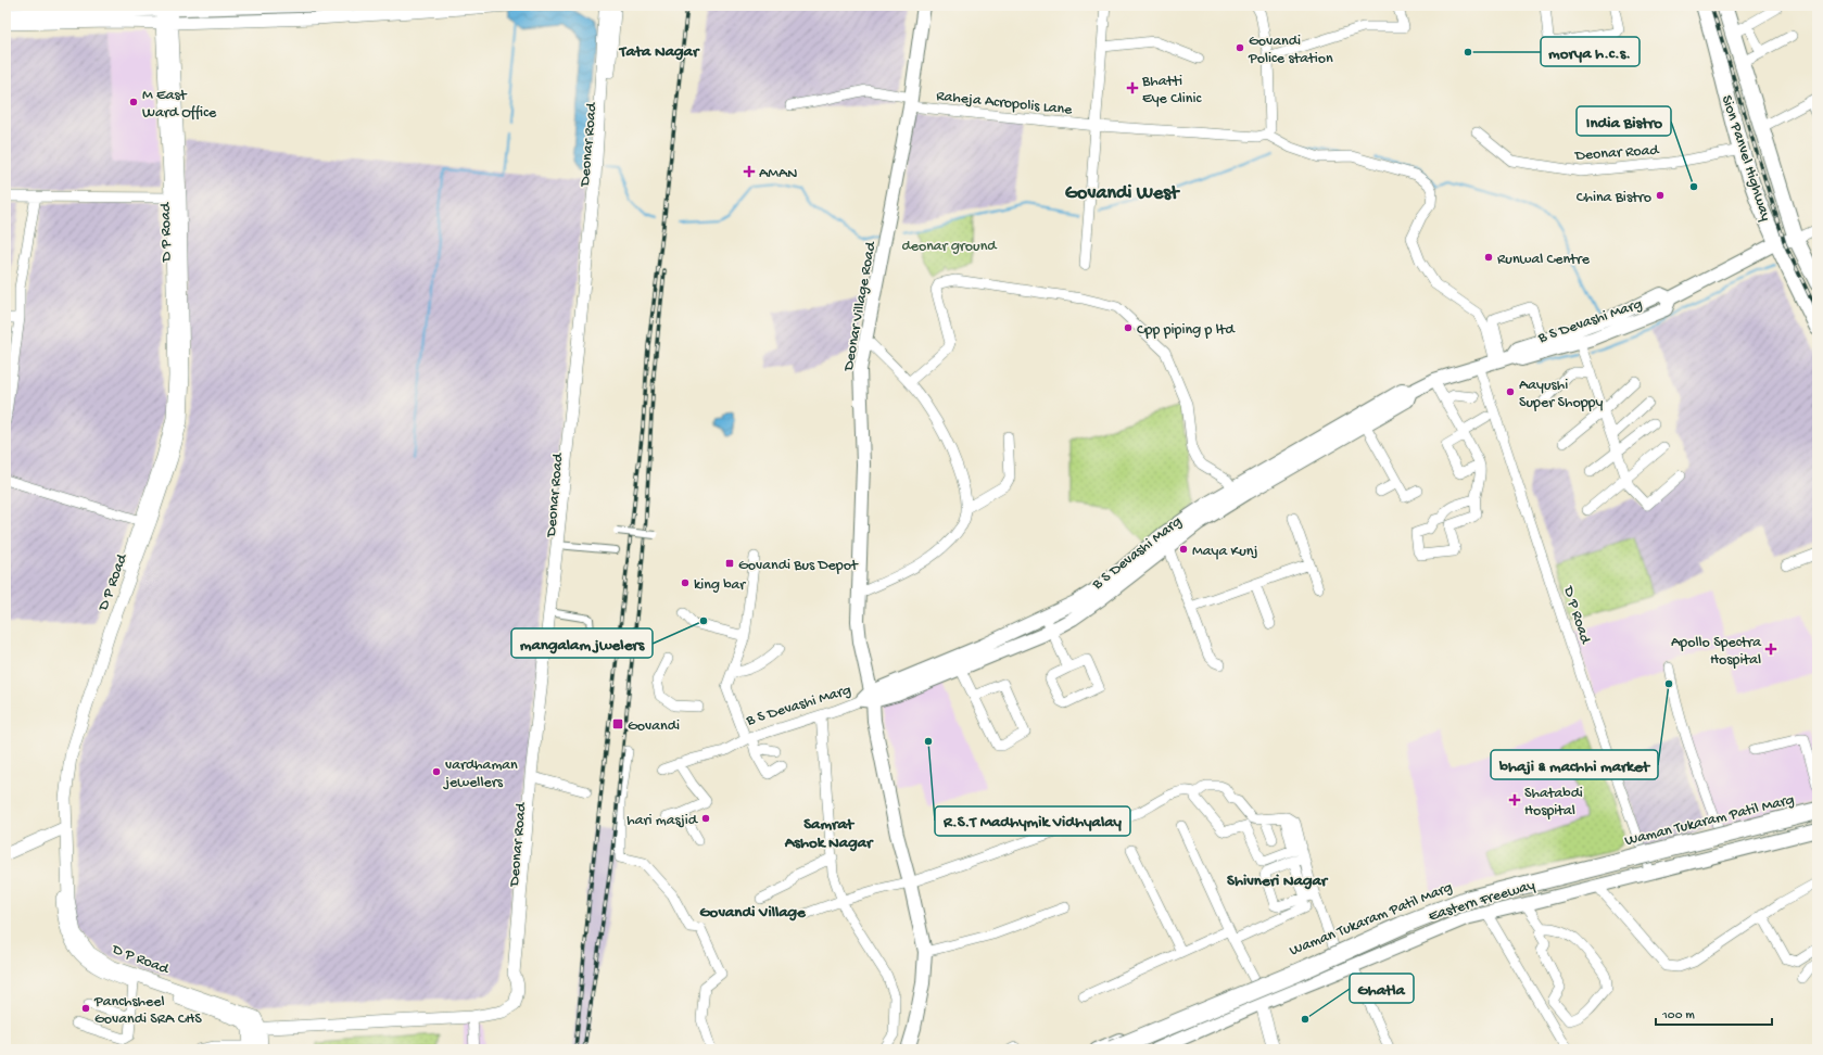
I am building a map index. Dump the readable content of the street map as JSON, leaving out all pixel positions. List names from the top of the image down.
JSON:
{
  "streets": {
    "highway": ["Sion Panvel Highway", "Eastern Freeway"],
    "main road": ["Deonar Village Road", "B S Devashi Marg", "Waman Tukaram Patil Marg"],
    "street": ["Raheja Acropolis Lane", "Deonar Road", "D P Road"]
  },
  "crossings": [
    ["Raheja Acropolis Lane", "Deonar Village Road"],
    ["Deonar Road", "Sion Panvel Highway"],
    ["Deonar Road", "D P Road"],
    ["Sion Panvel Highway", "B S Devashi Marg"],
    ["D P Road", "B S Devashi Marg"],
    ["D P Road", "Waman Tukaram Patil Marg"],
    ["Deonar Village Road", "B S Devashi Marg"],
    ["Waman Tukaram Patil Marg", "Eastern Freeway"]
  ],
  "districts": [
    "Tata Nagar",
    "Govandi West",
    "Samrat Ashok Nagar",
    "Shivneri Nagar",
    "Govandi Village"
  ],
  "parks": ["deonar ground"],
  "places": {
    "other": [
      "Govandi Police station",
      "morya h.c.s.",
      "M East Ward Office",
      "India Bistro",
      "China Bistro",
      "Runwal Centre",
      "Cpp piping p ltd",
      "Aayushi Super Shoppy",
      "Maya Kunj",
      "king bar",
      "mangalam jwelers",
      "bhaji & machhi market",
      "R.S.T Madhymik Vidhyalay",
      "vardhaman jewellers",
      "hari masjid",
      "Panchsheel Govandi SRA CHS",
      "Ghatla"
    ],
    "health": [
      "Bhatti Eye Clinic",
      "AMAN",
      "Apollo Spectra Hospital",
      "Shatabdi Hospital"
    ],
    "transit": ["Govandi Bus Depot", "Govandi"]
  },
  "scale_bar": "100 m"
}
